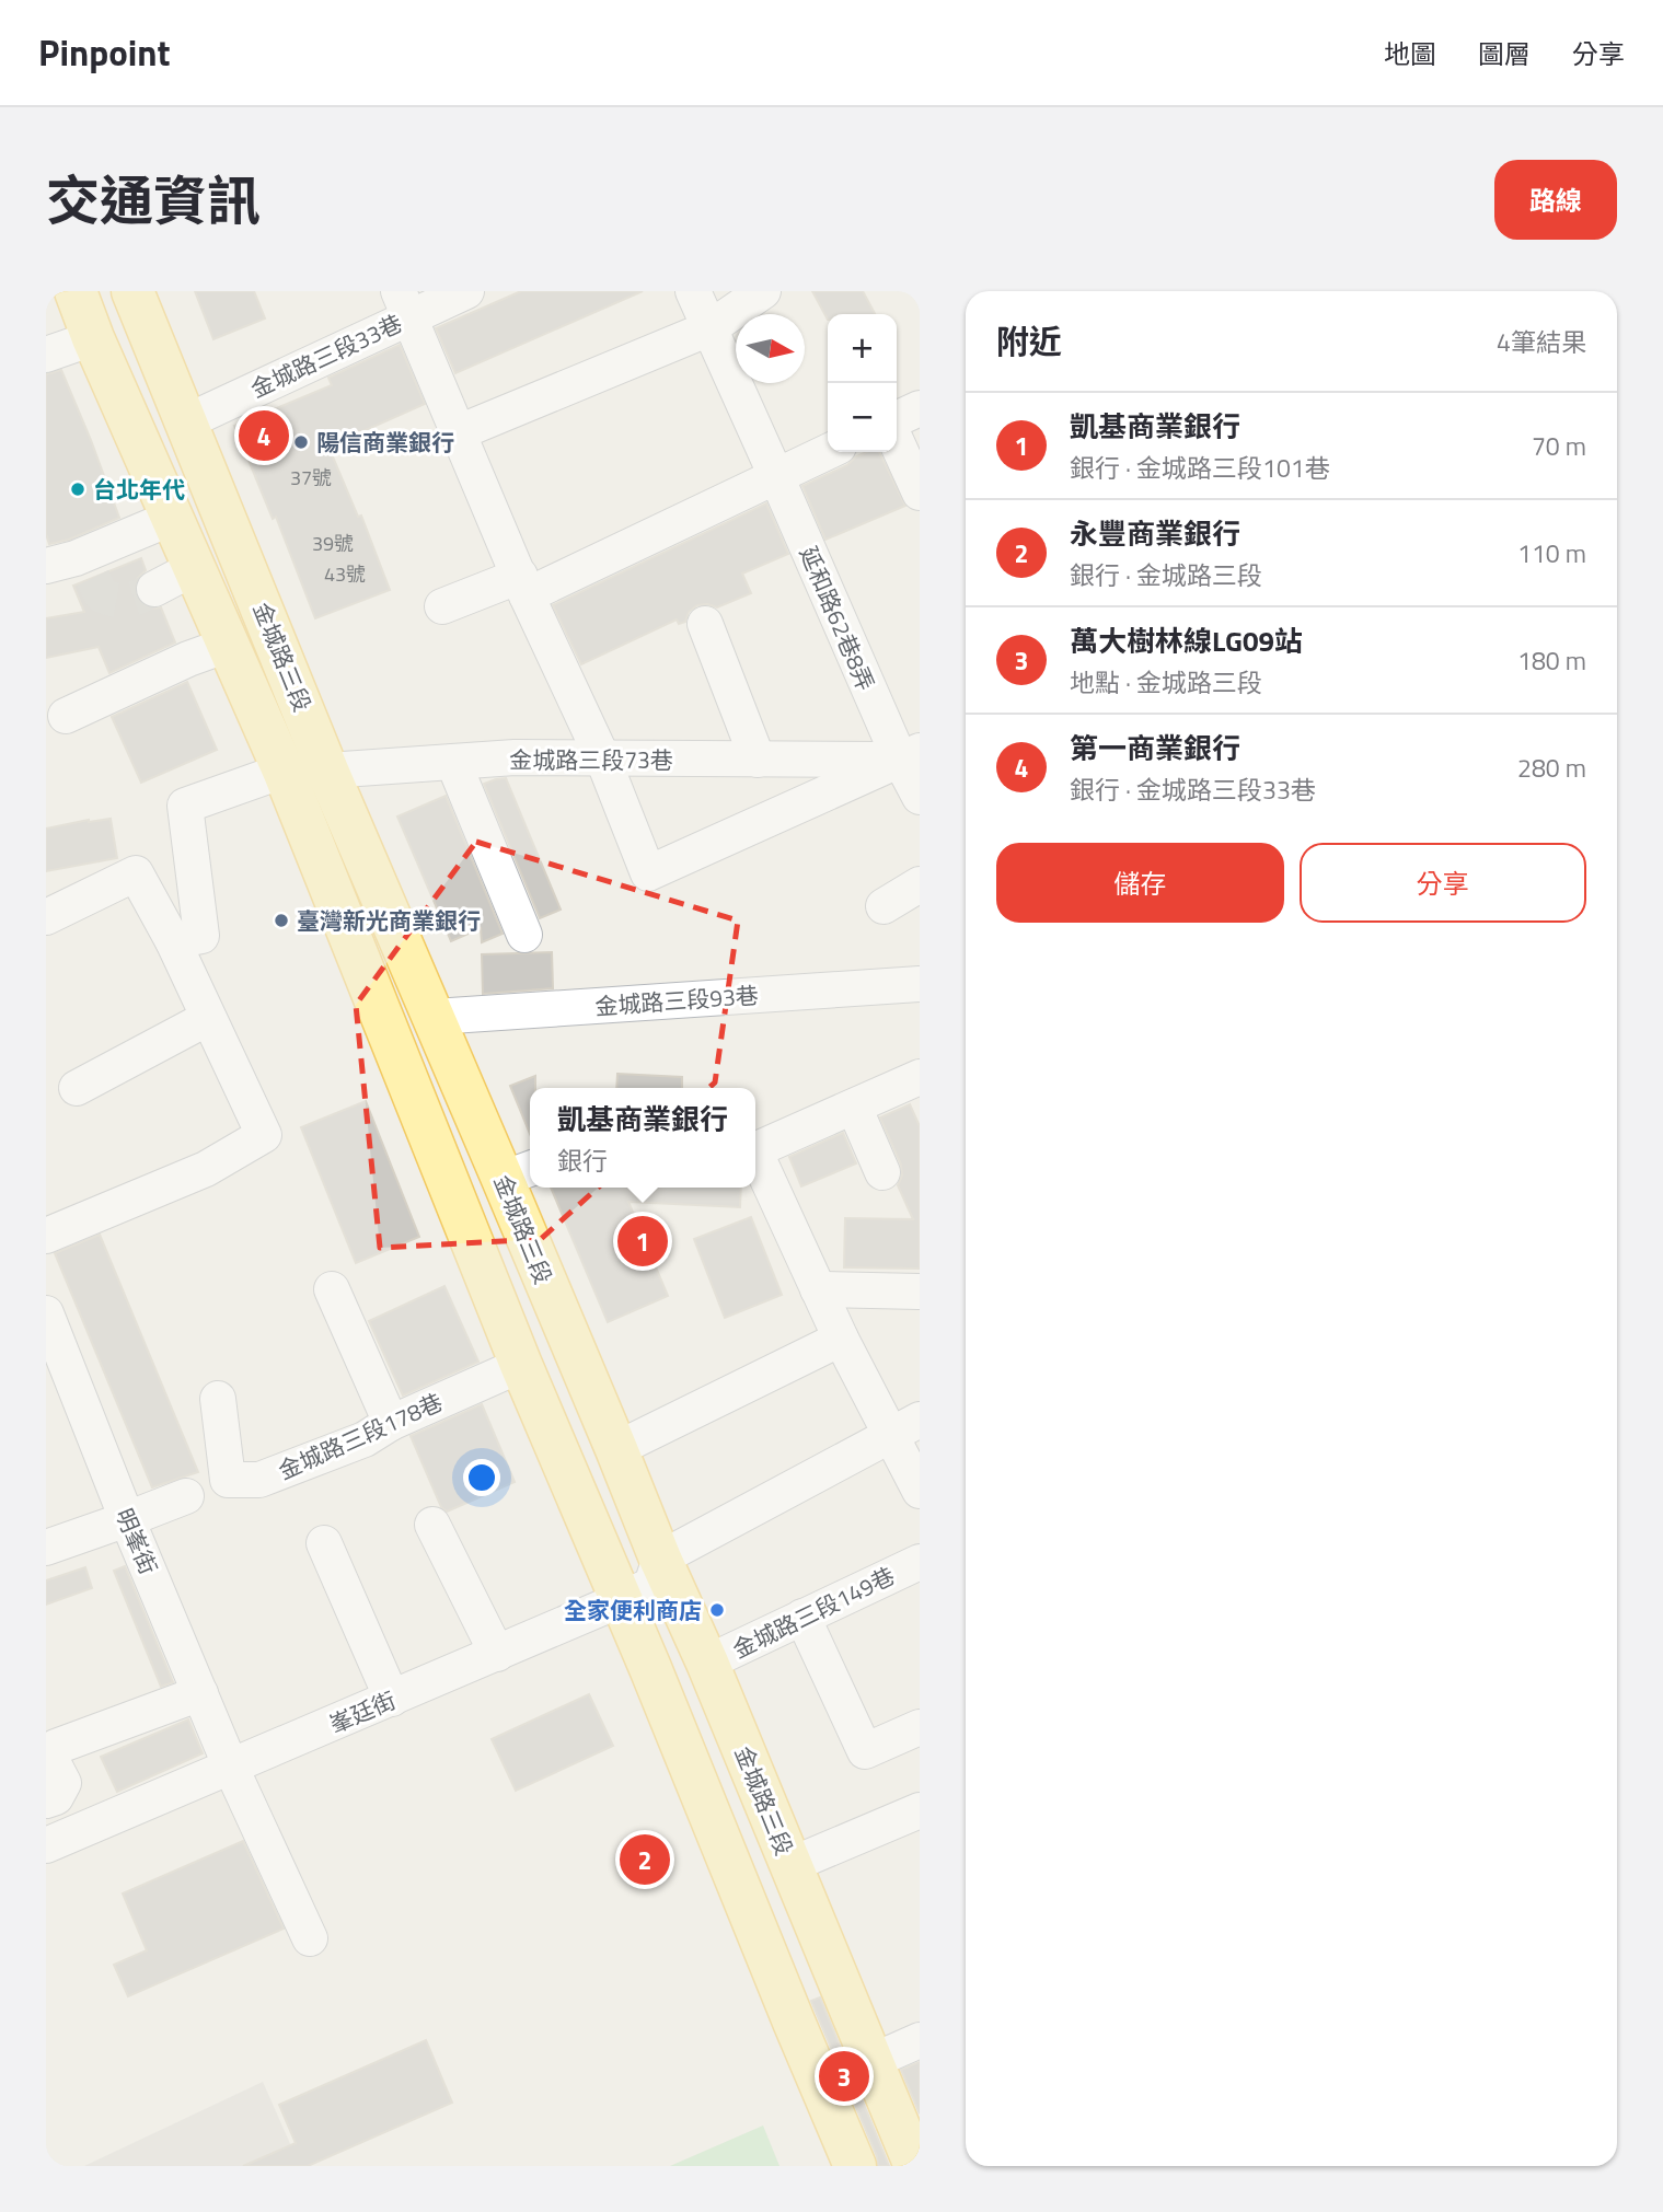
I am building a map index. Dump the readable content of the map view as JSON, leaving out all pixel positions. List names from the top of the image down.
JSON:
{
  "streets": {
    "main road": ["金城路三段"],
    "street": [
      "金城路三段33巷",
      "延和路62巷8弄",
      "金城路三段73巷",
      "金城路三段93巷",
      "金城路三段178巷",
      "明峯街",
      "金城路三段149巷",
      "峯廷街"
    ]
  },
  "crossings": [
    ["金城路三段33巷", "金城路三段"],
    ["延和路62巷8弄", "金城路三段73巷"],
    ["金城路三段", "金城路三段73巷"],
    ["金城路三段", "金城路三段93巷"],
    ["金城路三段", "金城路三段178巷"],
    ["金城路三段", "金城路三段149巷"],
    ["金城路三段", "峯廷街"],
    ["明峯街", "峯廷街"]
  ],
  "places": [
    "陽信商業銀行",
    "台北年代",
    "臺灣新光商業銀行",
    "全家便利商店"
  ],
  "house_numbers": ["37號", "39號", "43號"],
  "north": "right",
  "page": {
    "header": "Pinpoint",
    "nav": ["地圖", "圖層", "分享"],
    "title": "交通資訊",
    "buttons": [
      "路線",
      ["儲存", "分享"]
    ],
    "heading": ["附近", "4筆結果"],
    "map_buttons": ["+", "−"],
    "list": [
      {
        "mark": "1",
        "name": "凱基商業銀行",
        "note": "銀行 · 金城路三段101巷",
        "value": "70 m"
      },
      {
        "mark": "2",
        "name": "永豐商業銀行",
        "note": "銀行 · 金城路三段",
        "value": "110 m"
      },
      {
        "mark": "3",
        "name": "萬大樹林線LG09站",
        "note": "地點 · 金城路三段",
        "value": "180 m"
      },
      {
        "mark": "4",
        "name": "第一商業銀行",
        "note": "銀行 · 金城路三段33巷",
        "value": "280 m"
      }
    ],
    "pins": [
      "4",
      "1",
      "2",
      "3"
    ],
    "popup": ["凱基商業銀行", "銀行"]
  }
}
